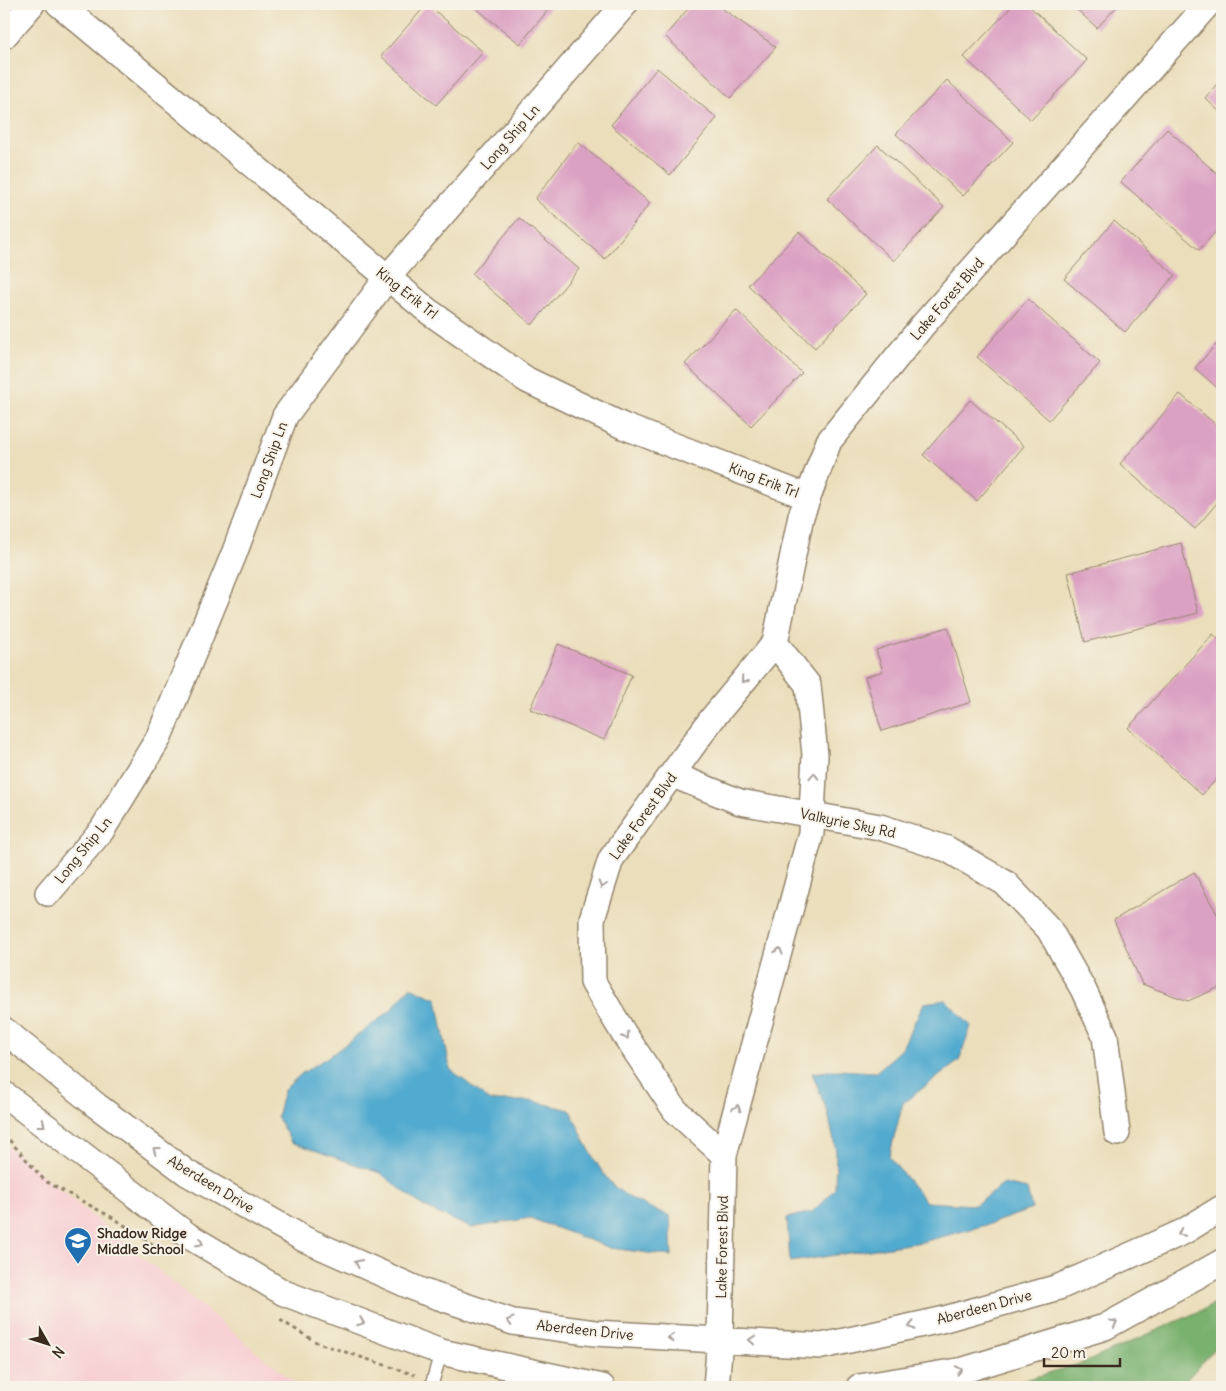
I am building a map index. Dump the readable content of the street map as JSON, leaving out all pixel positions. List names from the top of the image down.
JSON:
{
  "streets": {
    "street": [
      "Long Ship Ln",
      "King Erik Trl",
      "Lake Forest Blvd",
      "Valkyrie Sky Rd",
      "Aberdeen Drive"
    ]
  },
  "crossings": [
    ["Long Ship Ln", "King Erik Trl"],
    ["King Erik Trl", "Lake Forest Blvd"],
    ["Lake Forest Blvd", "Valkyrie Sky Rd"],
    ["Lake Forest Blvd", "Aberdeen Drive"]
  ],
  "places": {
    "school or university": ["Shadow Ridge Middle School"]
  },
  "scale_bar": "20 m",
  "north": "bottom right"
}
